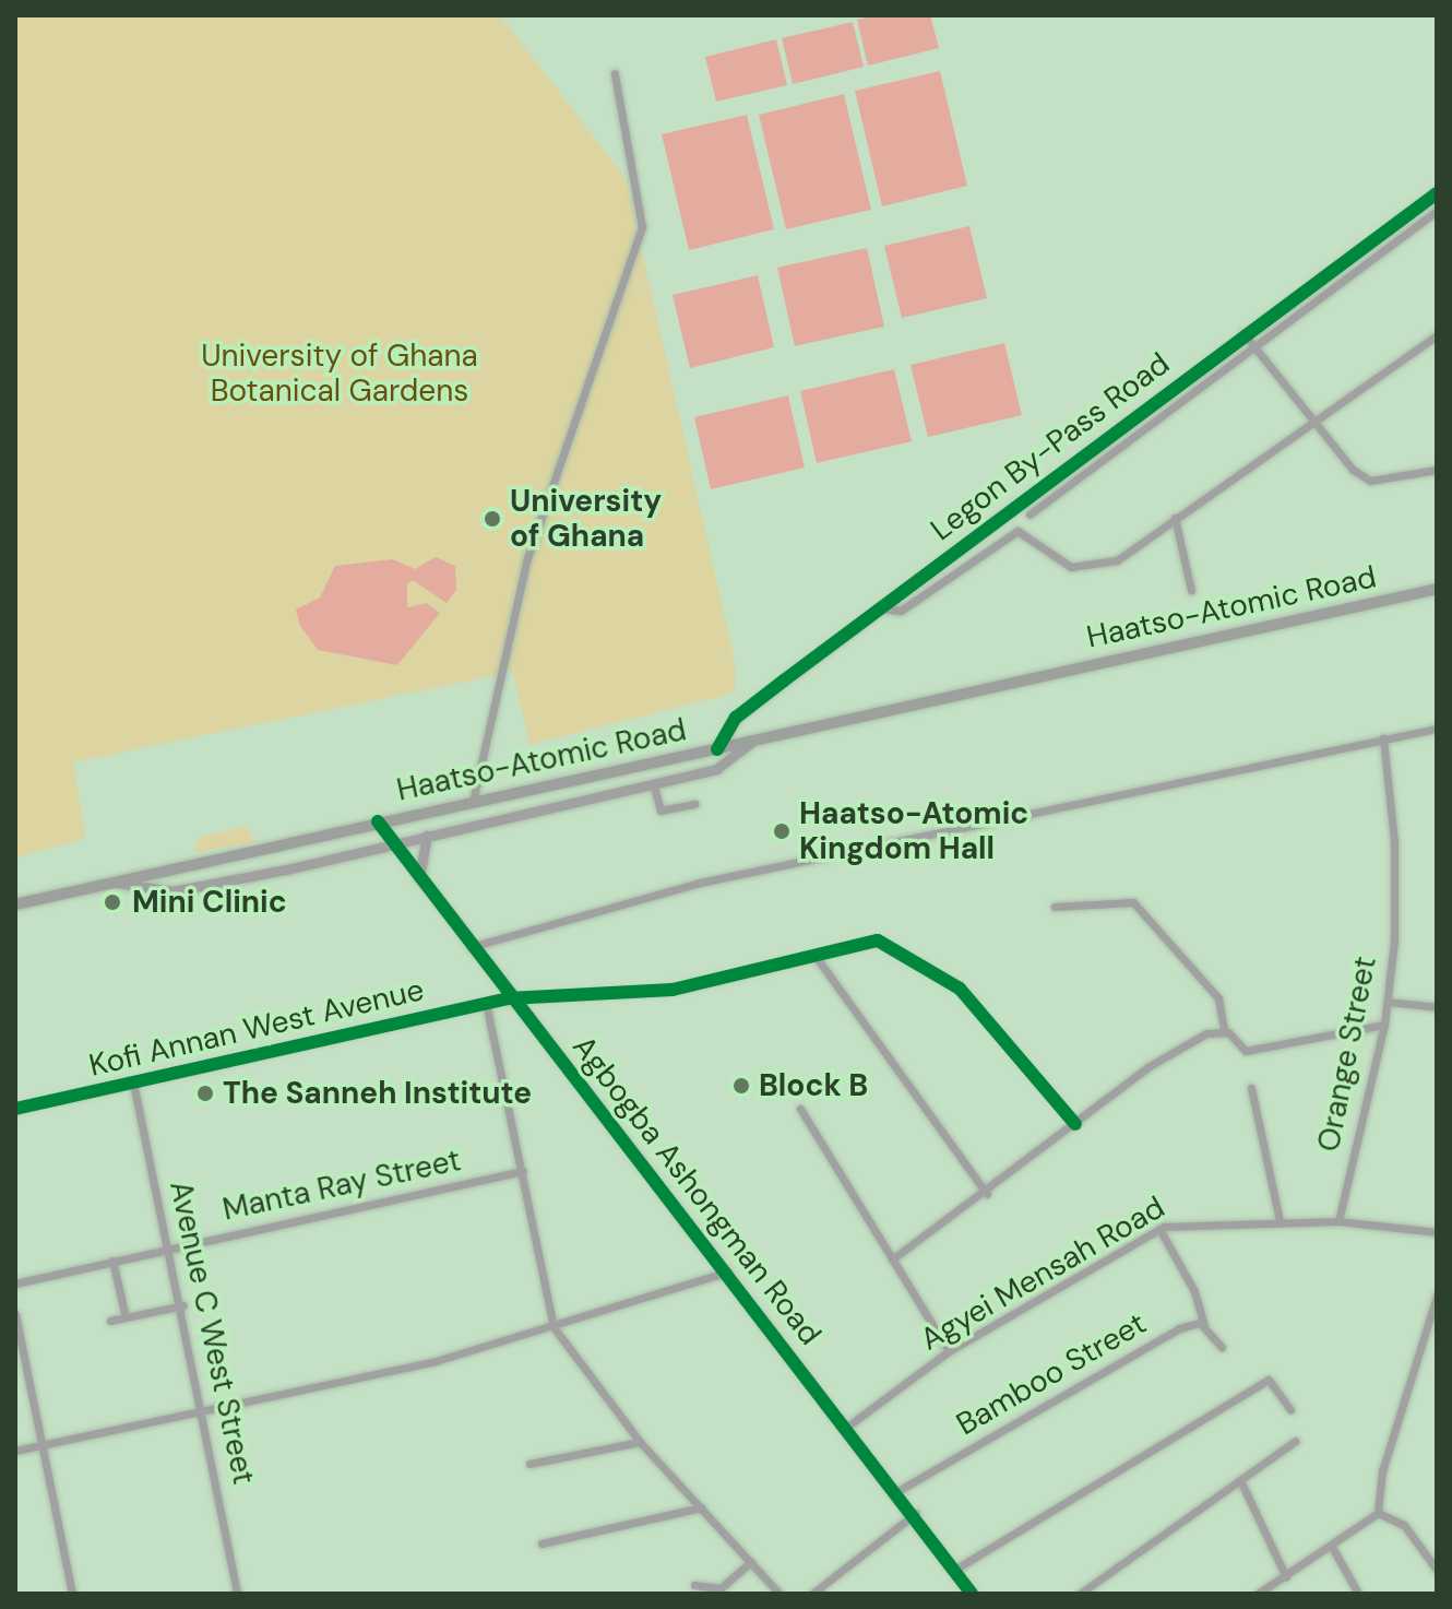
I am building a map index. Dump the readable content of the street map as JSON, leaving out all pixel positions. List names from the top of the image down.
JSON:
{
  "streets": {
    "main road": ["Haatso-Atomic Road"],
    "street": [
      "Legon By-Pass Road",
      "Kofi Annan West Avenue",
      "Orange Street",
      "Manta Ray Street",
      "Agbogba Ashongman Road",
      "Agyei Mensah Road",
      "Avenue C West Street",
      "Bamboo Street"
    ]
  },
  "crossings": [
    ["Legon By-Pass Road", "Haatso-Atomic Road"],
    ["Haatso-Atomic Road", "Agbogba Ashongman Road"],
    ["Kofi Annan West Avenue", "Agbogba Ashongman Road"],
    ["Kofi Annan West Avenue", "Avenue C West Street"],
    ["Orange Street", "Agyei Mensah Road"],
    ["Manta Ray Street", "Avenue C West Street"],
    ["Agbogba Ashongman Road", "Agyei Mensah Road"],
    ["Agbogba Ashongman Road", "Bamboo Street"]
  ],
  "parks": ["University of Ghana Botanical Gardens"],
  "places": [
    "University of Ghana",
    "Haatso-Atomic Kingdom Hall",
    "Mini Clinic",
    "Block B",
    "The Sanneh Institute"
  ]
}
